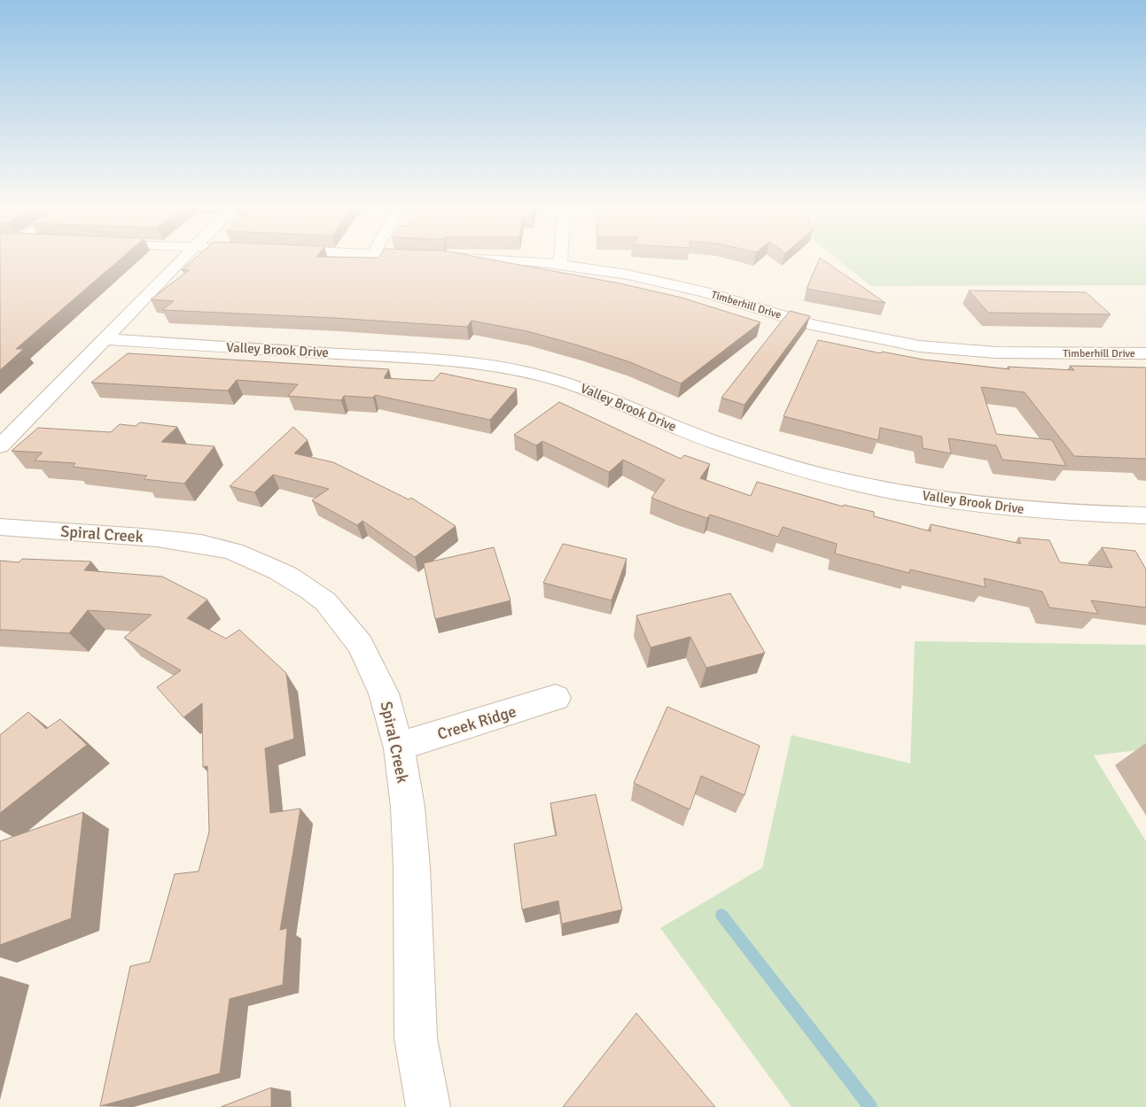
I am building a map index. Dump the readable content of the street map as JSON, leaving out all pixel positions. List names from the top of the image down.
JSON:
{
  "streets": {
    "street": [
      "Timberhill Drive",
      "Valley Brook Drive",
      "Spiral Creek",
      "Creek Ridge"
    ]
  },
  "crossings": [
    ["Spiral Creek", "Creek Ridge"]
  ]
}
